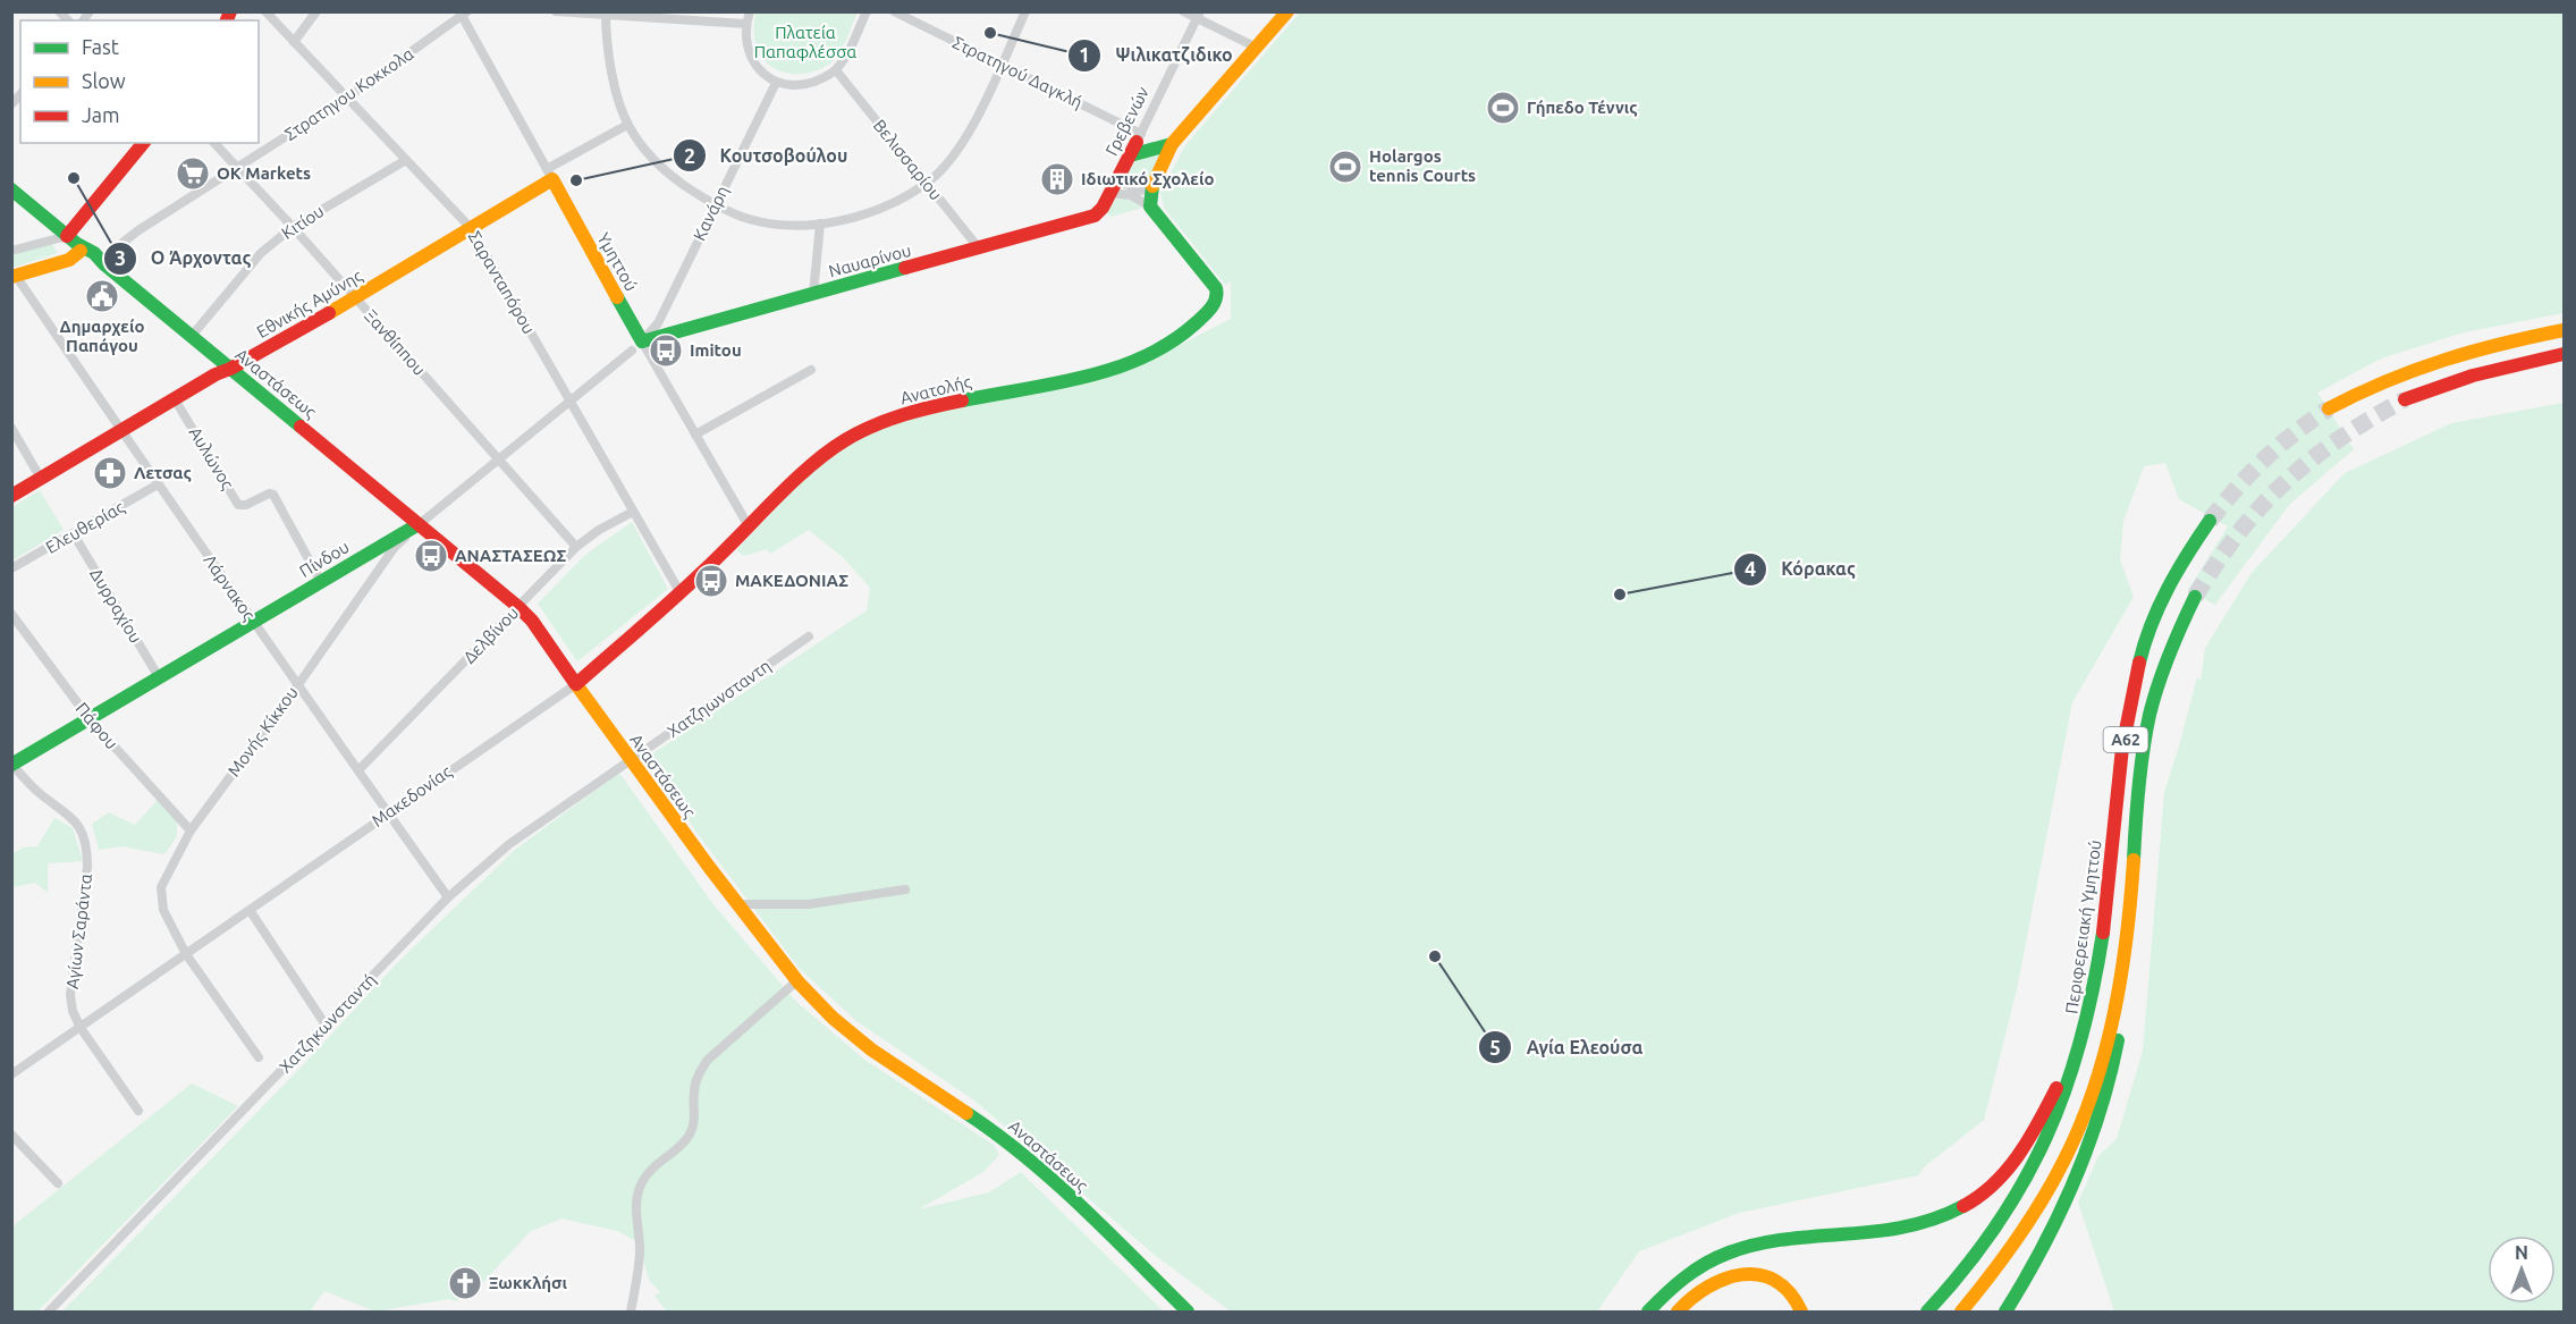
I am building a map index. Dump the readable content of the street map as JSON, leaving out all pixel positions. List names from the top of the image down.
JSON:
{
  "streets": {
    "main road": [
      "Γρεβενών",
      "Ναυαρίνου",
      "Υμηττού",
      "Εθνικής Αμύνης",
      "Αναστάσεως",
      "Ανατολής",
      "Πίνδου",
      "Α62",
      "Περιφερειακή Υμηττού"
    ],
    "street": [
      "Στρατηγού Δαγκλή",
      "Στρατηγου Κοκκολα",
      "Βελισσαρίου",
      "Κανάρη",
      "Κιτίου",
      "Σαρανταπόρου",
      "Ξανθίππου",
      "Αυλώνος",
      "Ελευθερίας",
      "Λάρνακος",
      "Δυρραχίου",
      "Δελβίνου",
      "Χατζηωνσταντη",
      "Πάφου",
      "Μονής Κίκκου",
      "Μακεδονίας",
      "Αγίων Σαράντα",
      "Χατζηκωνσταντή"
    ]
  },
  "crossings": [
    ["Στρατηγού Δαγκλή", "Γρεβενών"],
    ["Στρατηγου Κοκκολα", "Υμηττού"],
    ["Στρατηγου Κοκκολα", "Σαρανταπόρου"],
    ["Στρατηγου Κοκκολα", "Ξανθίππου"],
    ["Στρατηγου Κοκκολα", "Αναστάσεως"],
    ["Γρεβενών", "Ναυαρίνου"],
    ["Γρεβενών", "Ανατολής"],
    ["Βελισσαρίου", "Ναυαρίνου"],
    ["Κανάρη", "Ναυαρίνου"],
    ["Κανάρη", "Υμηττού"],
    ["Κανάρη", "Πίνδου"],
    ["Κιτίου", "Σαρανταπόρου"],
    ["Κιτίου", "Ξανθίππου"],
    ["Κιτίου", "Αναστάσεως"],
    ["Ναυαρίνου", "Υμηττού"],
    ["Ναυαρίνου", "Πίνδου"],
    ["Υμηττού", "Εθνικής Αμύνης"],
    ["Υμηττού", "Ανατολής"],
    ["Υμηττού", "Πίνδου"],
    ["Σαρανταπόρου", "Εθνικής Αμύνης"],
    ["Σαρανταπόρου", "Ανατολής"],
    ["Σαρανταπόρου", "Πίνδου"],
    ["Σαρανταπόρου", "Δελβίνου"],
    ["Εθνικής Αμύνης", "Ξανθίππου"],
    ["Εθνικής Αμύνης", "Αναστάσεως"],
    ["Εθνικής Αμύνης", "Αυλώνος"],
    ["Εθνικής Αμύνης", "Λάρνακος"],
    ["Ξανθίππου", "Πίνδου"],
    ["Ξανθίππου", "Δελβίνου"],
    ["Αναστάσεως", "Ανατολής"],
    ["Αναστάσεως", "Πίνδου"],
    ["Αναστάσεως", "Δελβίνου"],
    ["Αναστάσεως", "Χατζηωνσταντη"],
    ["Αναστάσεως", "Μονής Κίκκου"],
    ["Αναστάσεως", "Μακεδονίας"],
    ["Αναστάσεως", "Χατζηκωνσταντή"],
    ["Ανατολής", "Μακεδονίας"],
    ["Αυλώνος", "Πίνδου"],
    ["Ελευθερίας", "Λάρνακος"],
    ["Ελευθερίας", "Δυρραχίου"],
    ["Πίνδου", "Λάρνακος"],
    ["Πίνδου", "Δυρραχίου"],
    ["Πίνδου", "Πάφου"],
    ["Πίνδου", "Μονής Κίκκου"],
    ["Πίνδου", "Αγίων Σαράντα"],
    ["Λάρνακος", "Δελβίνου"],
    ["Λάρνακος", "Μονής Κίκκου"],
    ["Λάρνακος", "Μακεδονίας"],
    ["Λάρνακος", "Χατζηκωνσταντή"],
    ["Χατζηωνσταντη", "Χατζηκωνσταντή"],
    ["Πάφου", "Μονής Κίκκου"],
    ["Μονής Κίκκου", "Μακεδονίας"],
    ["Μακεδονίας", "Αγίων Σαράντα"]
  ],
  "parks": ["Πλατεία Παπαφλέσσα"],
  "places": {
    "other": [
      "Ψιλικατζιδικο",
      "Ο Άρχοντας",
      "Κουτσοβούλου",
      "Κόρακας",
      "Αγία Ελεούσα"
    ],
    "sports": ["Γήπεδο Τέννις", "Holargos tennis Courts"],
    "supermarket": ["OK Markets"],
    "building": ["Ιδιωτικό Σχολείο"],
    "public building": ["Δημαρχείο Παπάγου"],
    "bus stop": ["Imitou", "ΑΝΑΣΤΑΣΕΩΣ", "ΜΑΚΕΔΟΝΙΑΣ"],
    "pharmacy": ["Λετσας"],
    "church": ["Ξωκκλήσι"]
  },
  "legend": ["Fast", "Slow", "Jam"],
  "north": "top"
}
